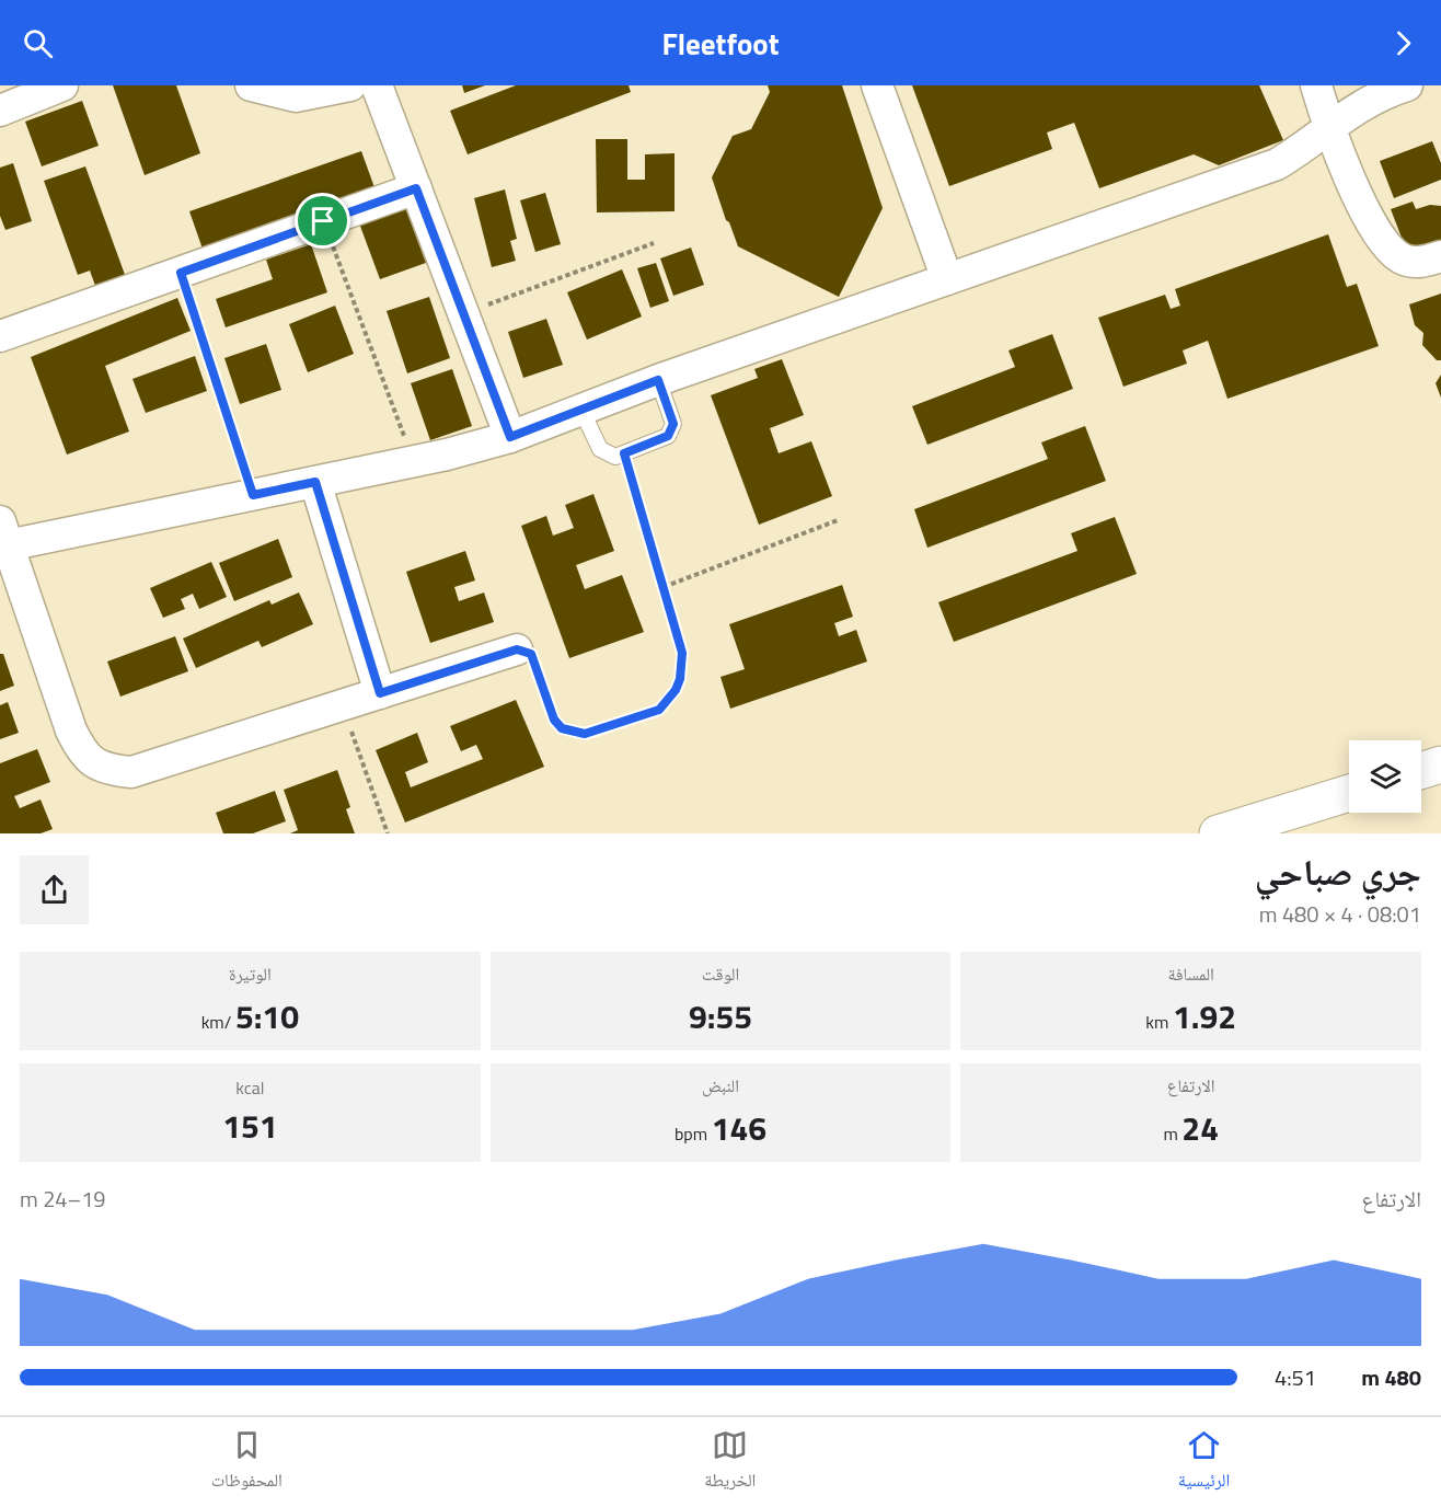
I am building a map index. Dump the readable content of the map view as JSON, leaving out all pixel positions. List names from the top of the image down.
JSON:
{
  "page": {
    "header": "Fleetfoot",
    "heading": ["جري صباحي", "08:01 · 4 × 480 m"],
    "stats": [
      ["المسافة", "1.92 km"],
      ["الوقت", "9:55"],
      ["الوتيرة", "5:10 /km"],
      ["الارتفاع", "24 m"],
      ["النبض", "146 bpm"],
      ["kcal", "151"]
    ],
    "chart": ["الارتفاع", "19–24 m"],
    "list": [
      {
        "name": "480 m",
        "note": "4:51"
      }
    ],
    "tabs": ["الرئيسية", "الخريطة", "المحفوظات"]
  }
}
